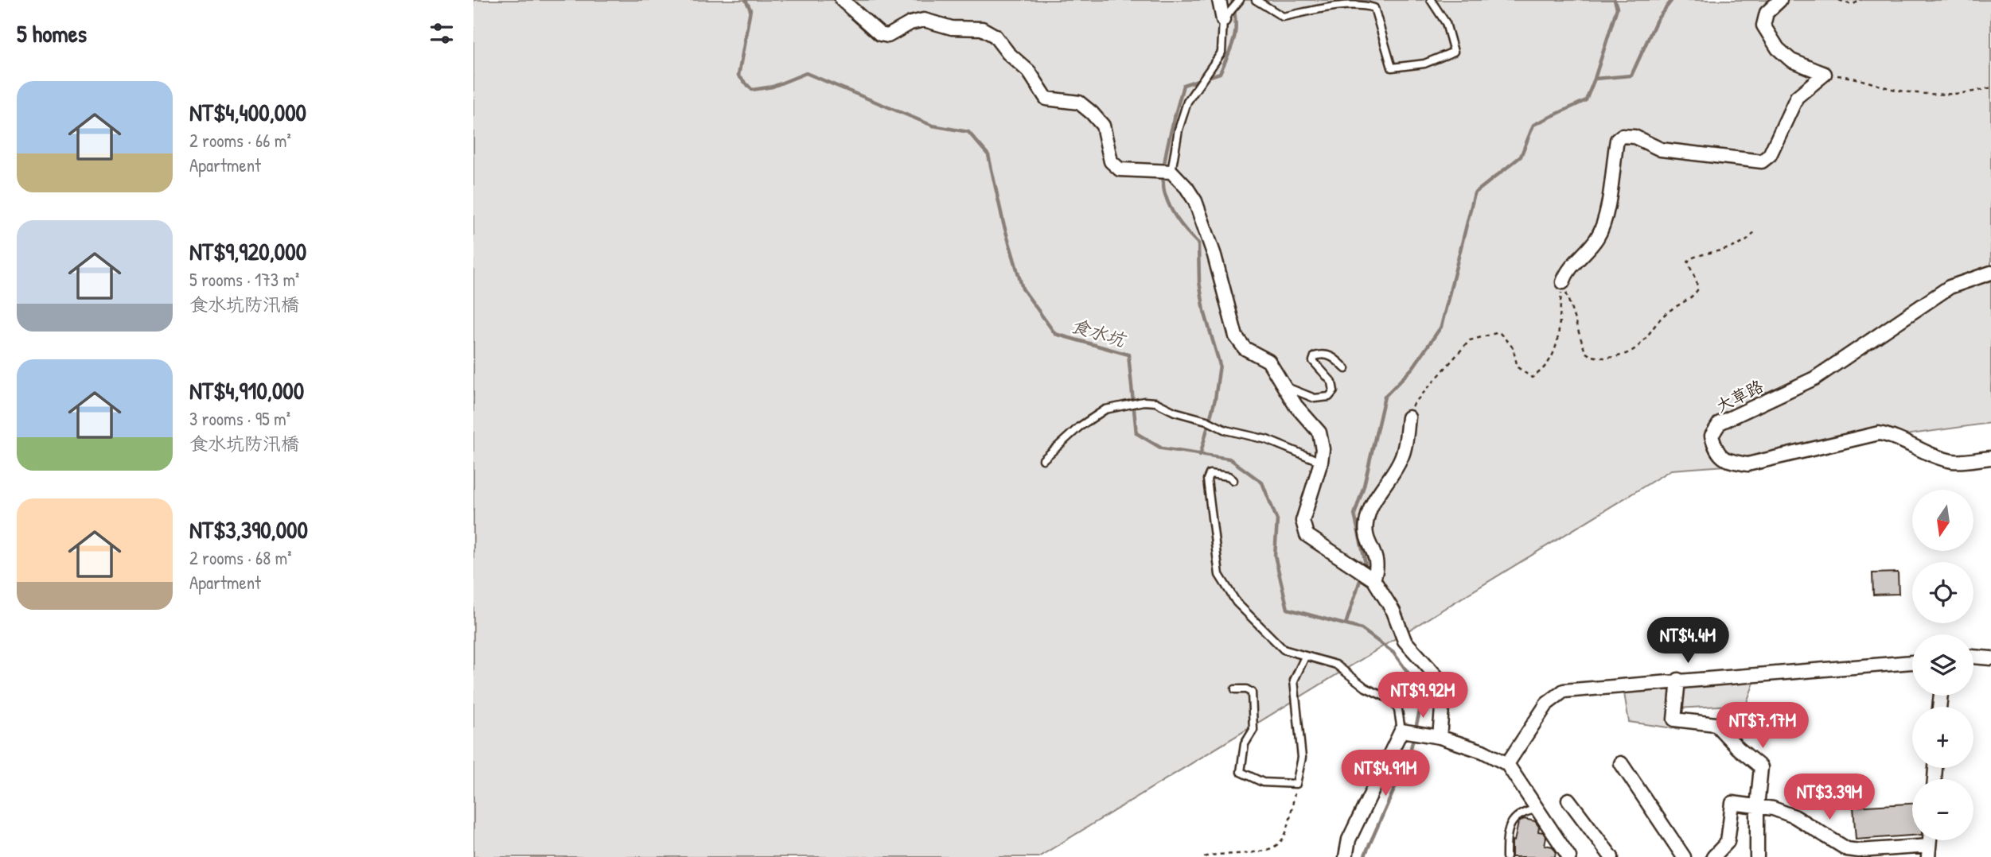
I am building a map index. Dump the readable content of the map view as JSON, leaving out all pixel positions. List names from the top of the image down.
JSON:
{
  "streets": {
    "street": ["大草路"]
  },
  "water": ["食水坑"],
  "north": "bottom",
  "page": {
    "heading": "5 homes",
    "list": [
      {
        "name": "NT$4,400,000",
        "note": "2 rooms · 66 m² · Apartment"
      },
      {
        "name": "NT$9,920,000",
        "note": "5 rooms · 173 m² · 食水坑防汛橋"
      },
      {
        "name": "NT$4,910,000",
        "note": "3 rooms · 95 m² · 食水坑防汛橋"
      },
      {
        "name": "NT$3,390,000",
        "note": "2 rooms · 68 m² · Apartment"
      }
    ],
    "map_buttons": ["+", "−"],
    "price": [
      "NT$4.4M",
      "NT$9.92M",
      "NT$7.17M",
      "NT$4.91M",
      "NT$3.39M"
    ]
  }
}
